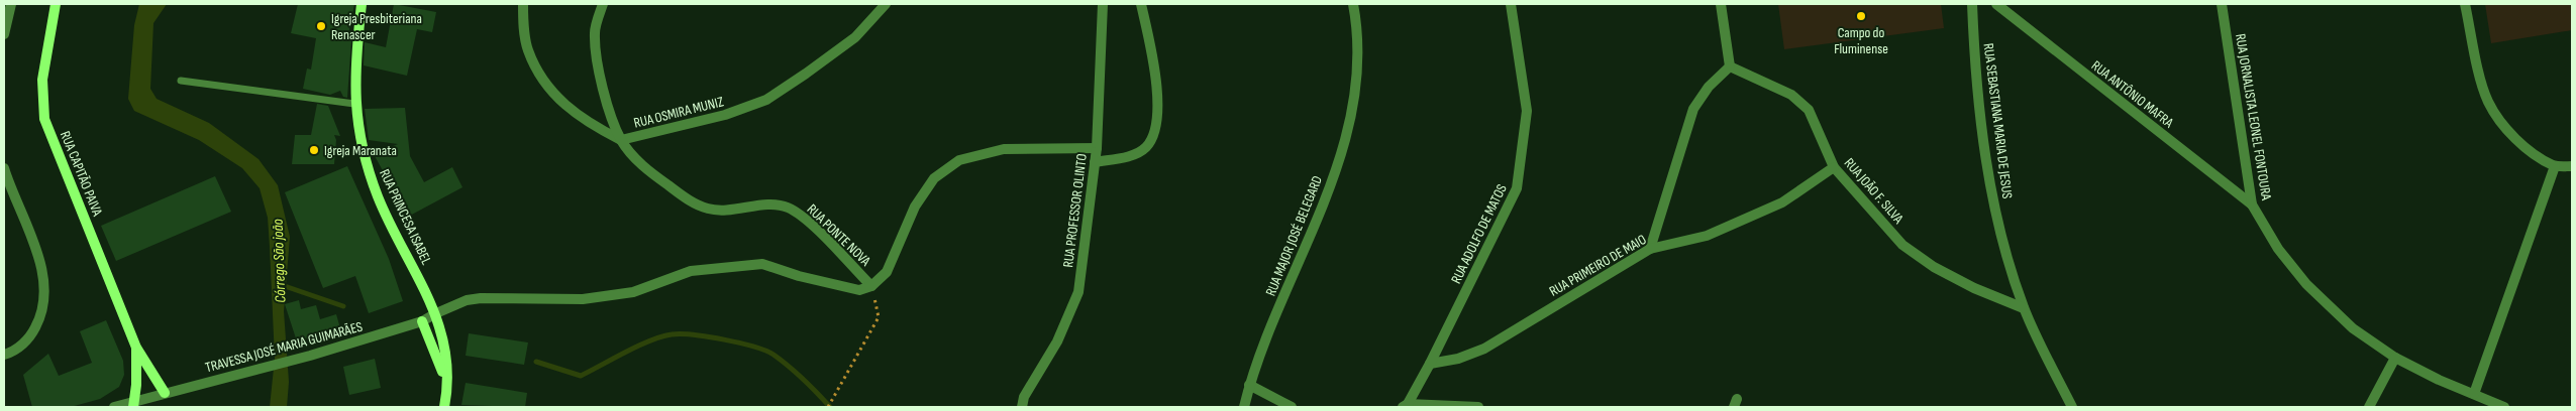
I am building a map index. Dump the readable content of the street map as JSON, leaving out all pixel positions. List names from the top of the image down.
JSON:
{
  "streets": {
    "main road": ["RUA CAPITÃO PAIVA", "RUA PRINCESA ISABEL"],
    "street": [
      "RUA ANTÔNIO MAFRA",
      "RUA OSMIRA MUNIZ",
      "RUA JORNALISTA LEONEL FONTOURA",
      "RUA SEBASTIANA MARIA DE JESUS",
      "RUA JOÃO F. SILVA",
      "RUA PROFESSOR OLINTO",
      "RUA ADOLFO DE MATOS",
      "RUA PONTE NOVA",
      "RUA MAJOR JOSÉ BELEGARD",
      "RUA PRIMEIRO DE MAIO",
      "TRAVESSA JOSÉ MARIA GUIMARÃES"
    ]
  },
  "crossings": [
    ["RUA ANTÔNIO MAFRA", "RUA JORNALISTA LEONEL FONTOURA"],
    ["RUA OSMIRA MUNIZ", "RUA PONTE NOVA"],
    ["RUA SEBASTIANA MARIA DE JESUS", "RUA JOÃO F. SILVA"],
    ["RUA JOÃO F. SILVA", "RUA PRIMEIRO DE MAIO"],
    ["RUA PRINCESA ISABEL", "TRAVESSA JOSÉ MARIA GUIMARÃES"],
    ["RUA ADOLFO DE MATOS", "RUA PRIMEIRO DE MAIO"],
    ["RUA PONTE NOVA", "TRAVESSA JOSÉ MARIA GUIMARÃES"]
  ],
  "water": ["Córrego São joão"],
  "places": ["Campo do Fluminense", "Igreja Presbiteriana Renascer", "Igreja Maranata"]
}
